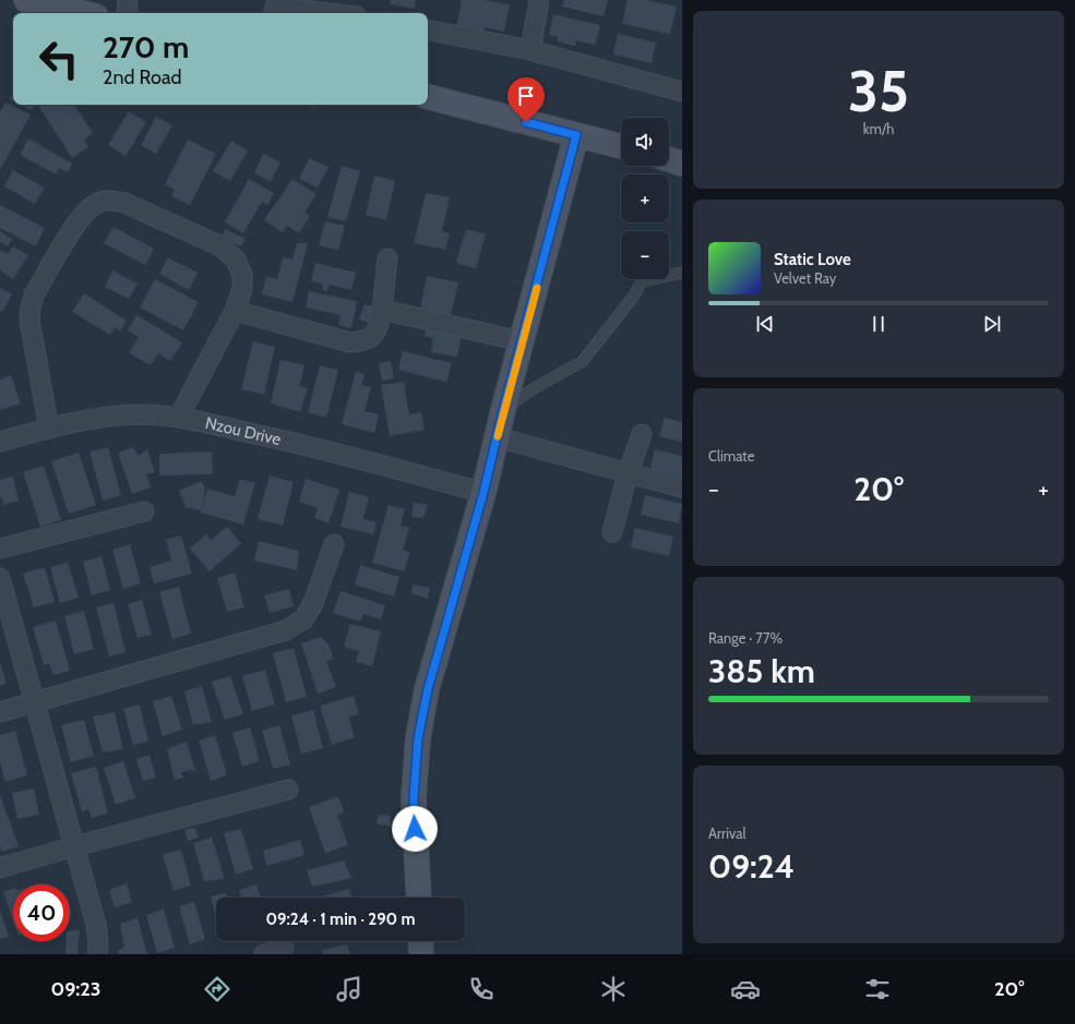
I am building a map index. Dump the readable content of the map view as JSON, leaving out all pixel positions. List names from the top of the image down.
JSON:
{
  "streets": {
    "street": ["Nzou Drive"]
  },
  "page": {
    "tile": [
      ["35", "km/h"],
      "Climate",
      ["Range · 77%", "385 km"],
      ["Arrival", "09:24"]
    ],
    "turn": ["270 m", "2nd Road"],
    "map_buttons": ["+", "−"],
    "song": ["Static Love", "Velvet Ray"],
    "heat": ["−", "20°", "+"],
    "limit": "40",
    "trip": "09:24 · 1 min · 290 m",
    "tabs": ["09:23", "20°"]
  }
}
